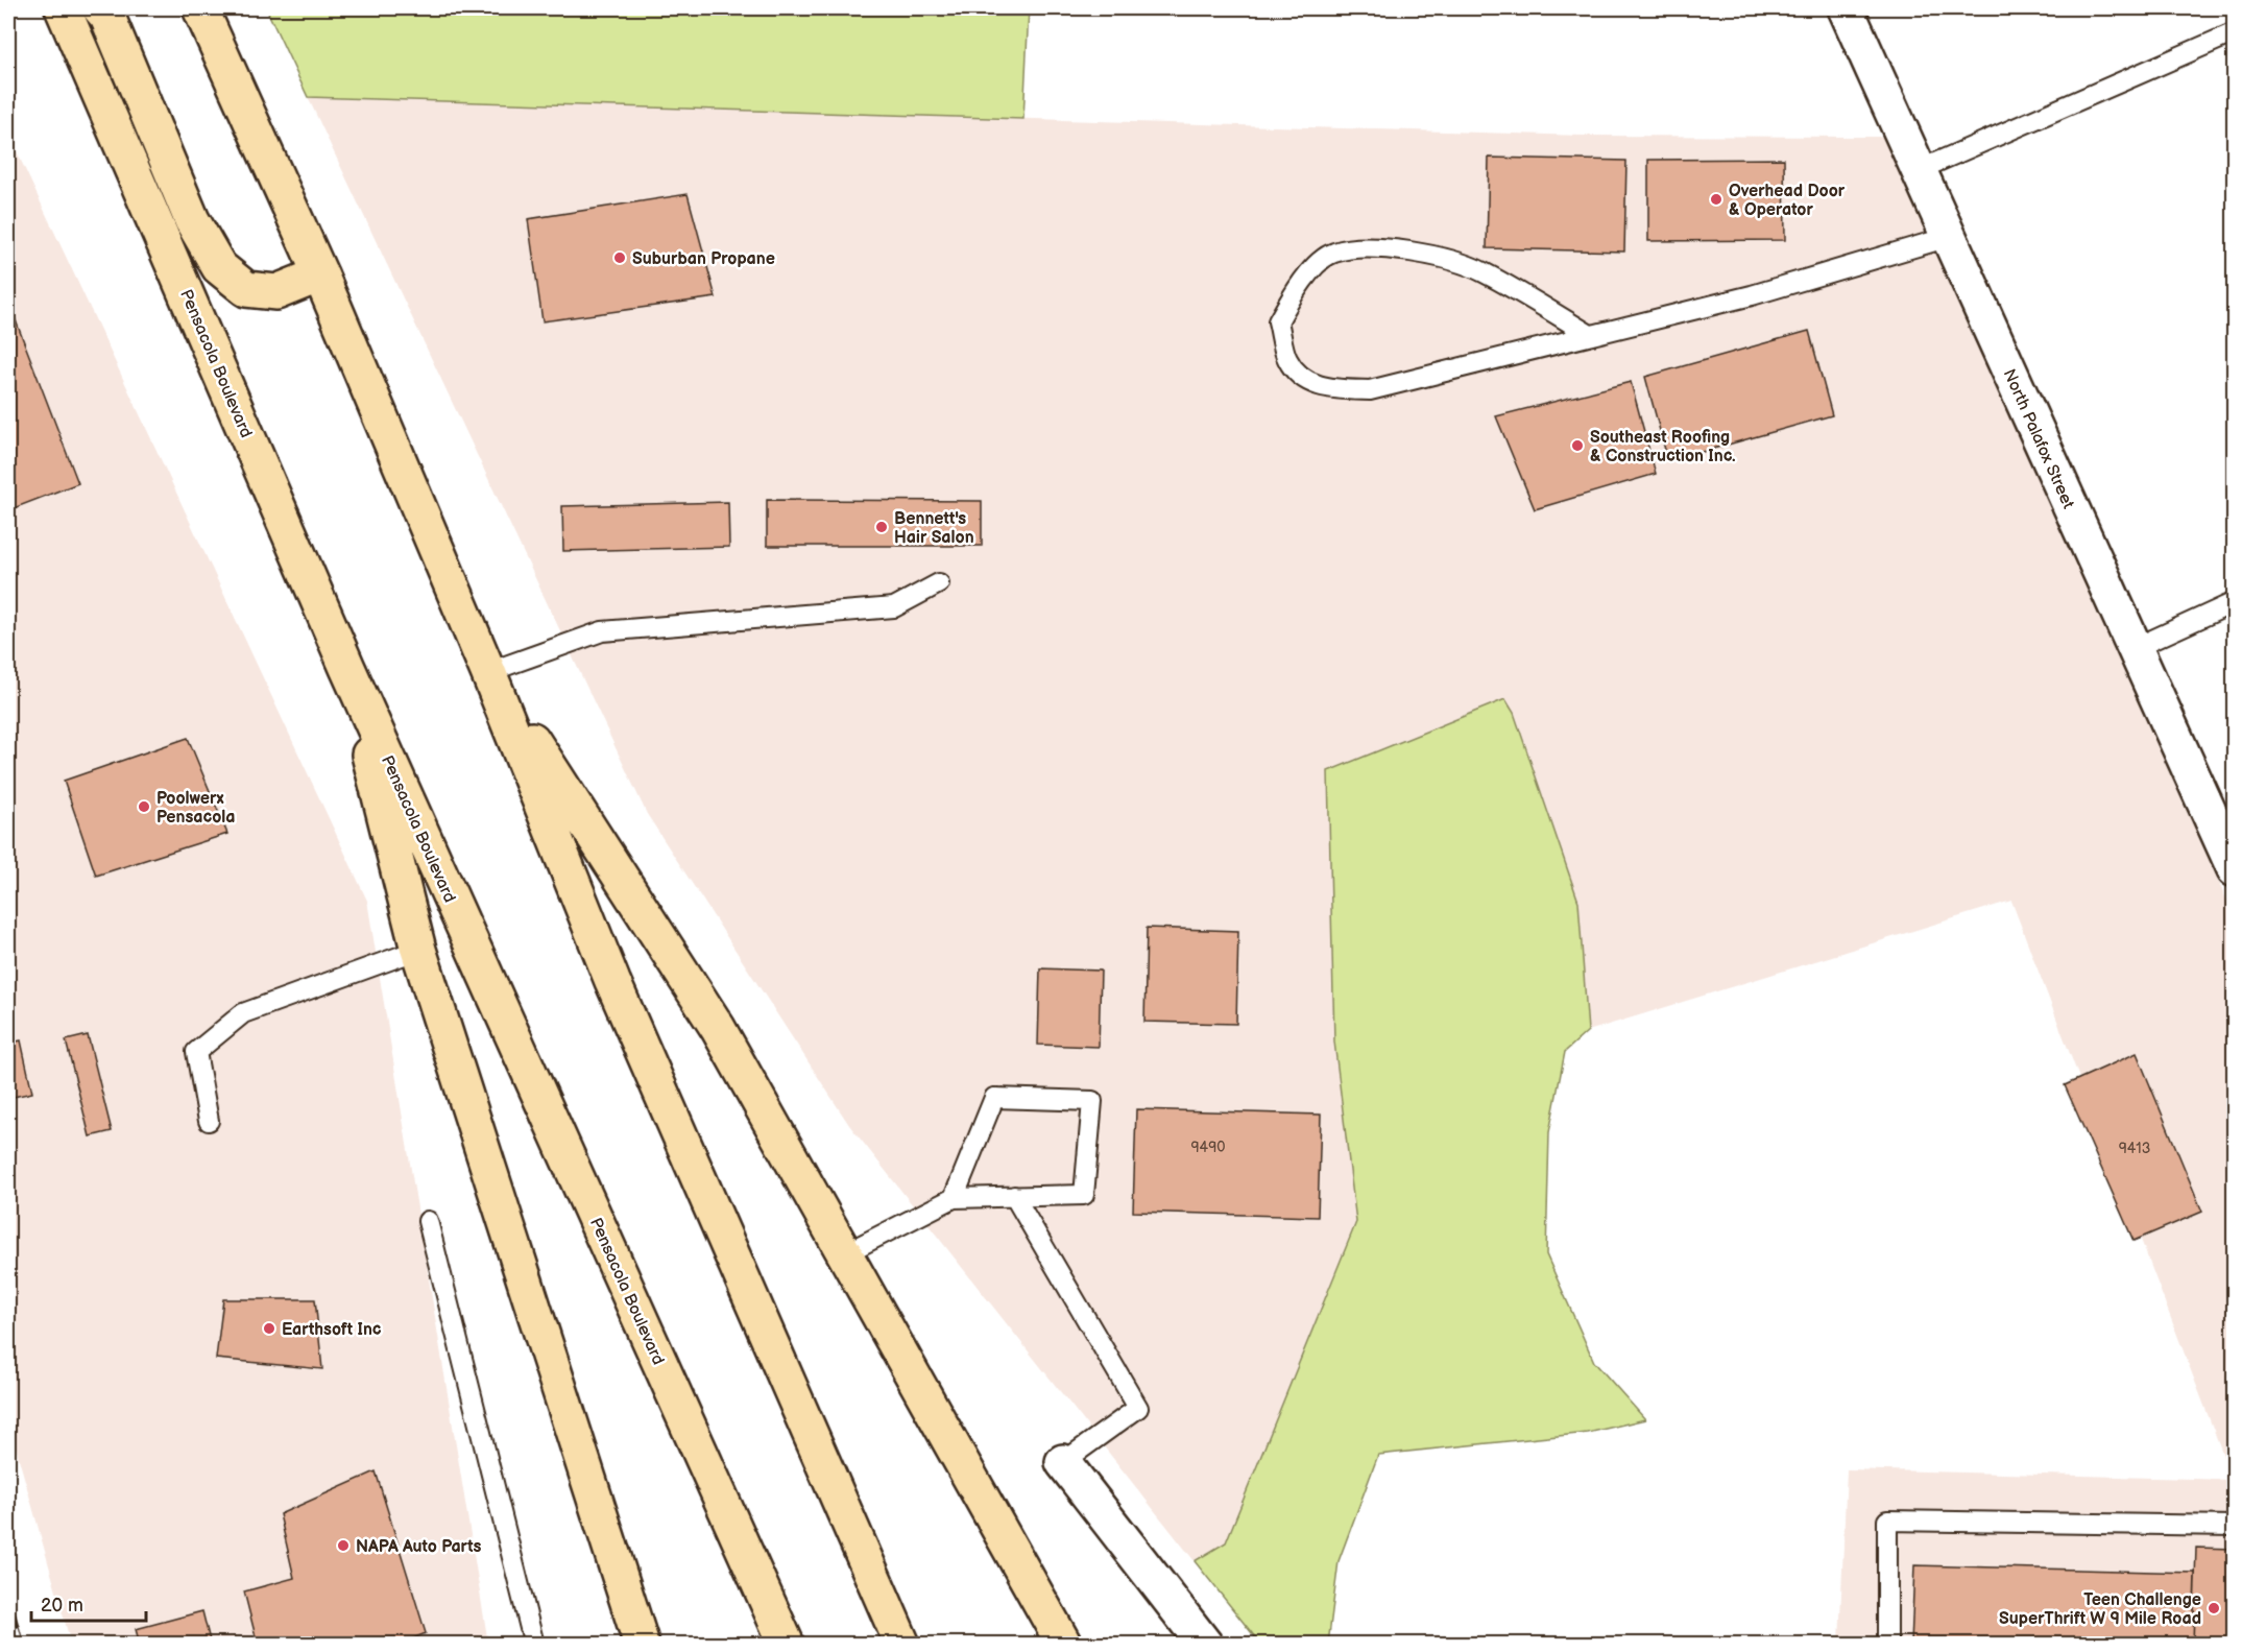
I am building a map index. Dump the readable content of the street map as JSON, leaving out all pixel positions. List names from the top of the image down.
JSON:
{
  "streets": {
    "highway": ["Pensacola Boulevard"],
    "main road": ["North Palafox Street"]
  },
  "places": [
    "Overhead Door & Operator",
    "Suburban Propane",
    "Southeast Roofing & Construction Inc.",
    "Bennett's Hair Salon",
    "Poolwerx Pensacola",
    "Earthsoft Inc",
    "NAPA Auto Parts",
    "Teen Challenge SuperThrift W 9 Mile Road"
  ],
  "house_numbers": ["9490", "9413"],
  "scale_bar": "20 m"
}
